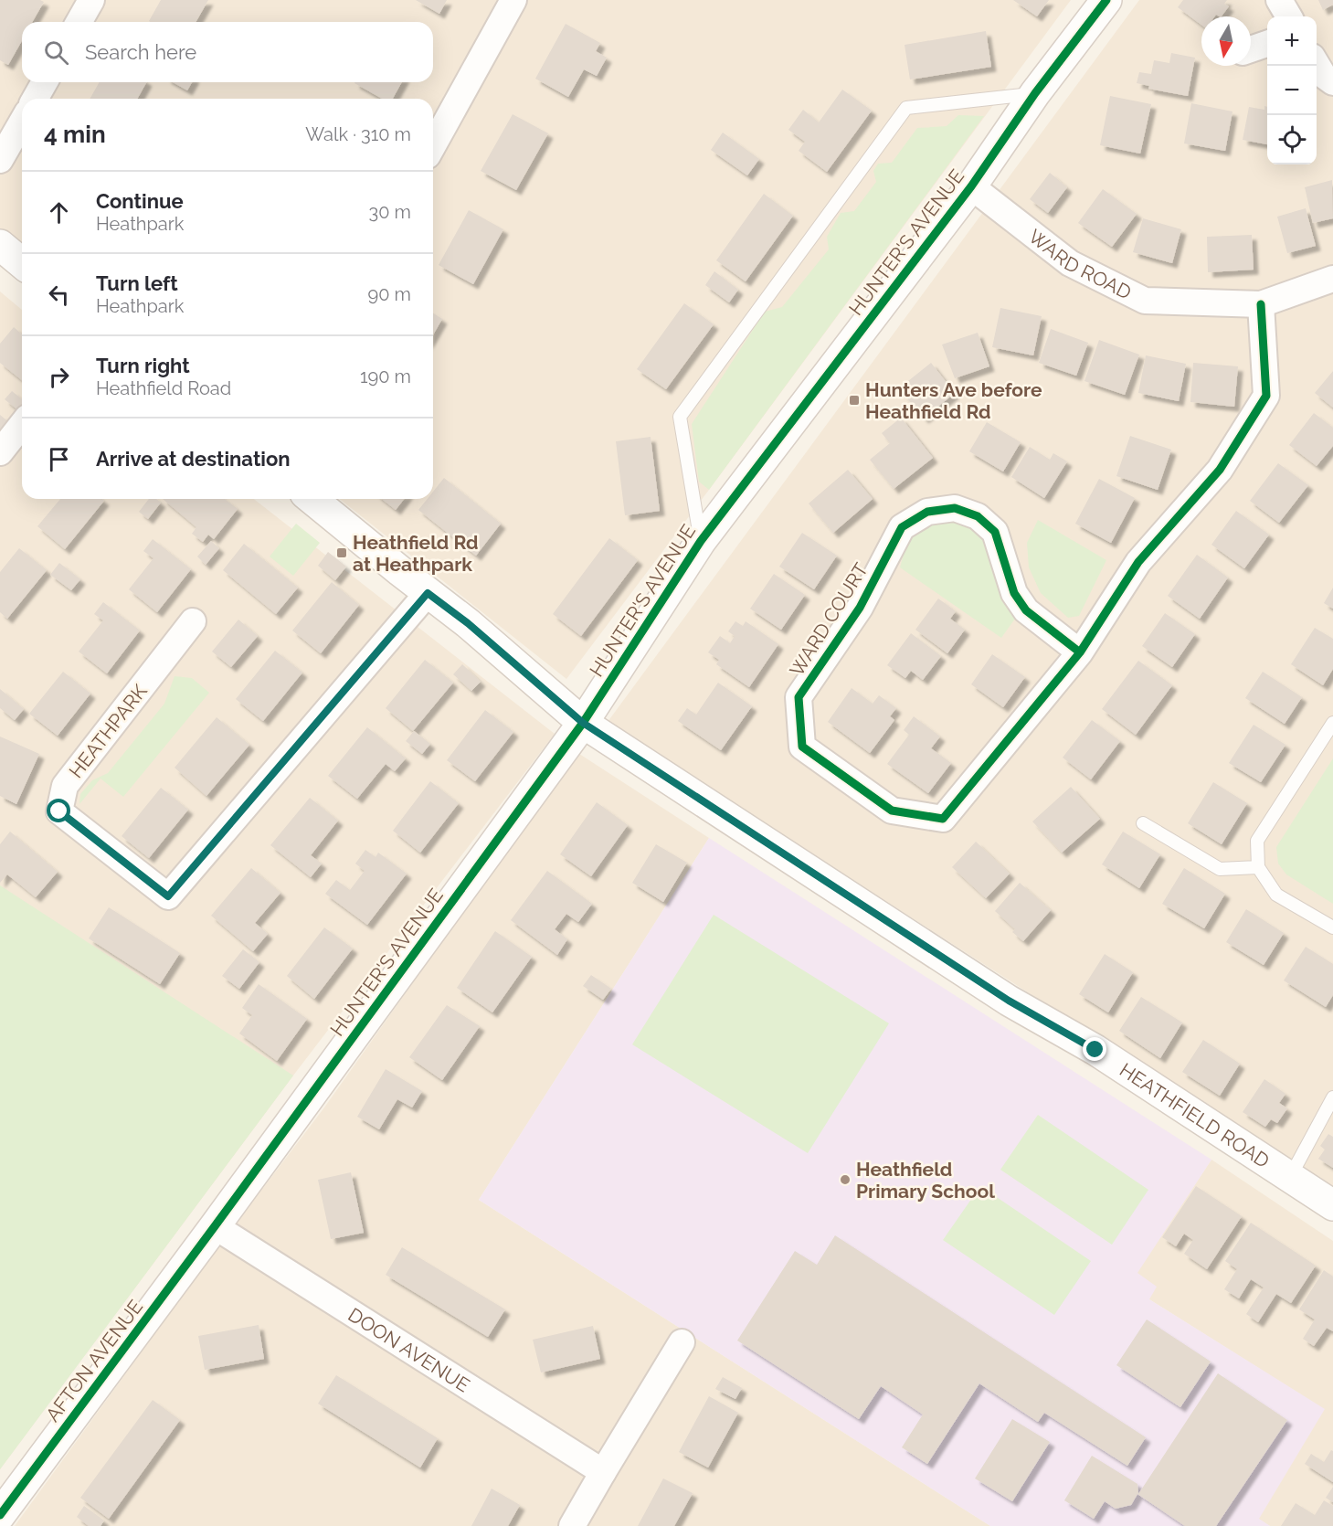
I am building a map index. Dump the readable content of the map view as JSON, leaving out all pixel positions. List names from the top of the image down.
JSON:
{
  "streets": {
    "street": [
      "HUNTER'S AVENUE",
      "WARD ROAD",
      "WARD COURT",
      "HEATHPARK",
      "HEATHFIELD ROAD",
      "DOON AVENUE",
      "AFTON AVENUE"
    ]
  },
  "crossings": [
    ["HUNTER'S AVENUE", "WARD ROAD"],
    ["HUNTER'S AVENUE", "HEATHFIELD ROAD"],
    ["HUNTER'S AVENUE", "DOON AVENUE"],
    ["HUNTER'S AVENUE", "AFTON AVENUE"],
    ["WARD ROAD", "WARD COURT"],
    ["HEATHPARK", "HEATHFIELD ROAD"],
    ["DOON AVENUE", "AFTON AVENUE"]
  ],
  "places": {
    "transit": ["Hunters Ave before Heathfield Rd", "Heathfield Rd at Heathpark"],
    "other": ["Heathfield Primary School"]
  },
  "north": "bottom",
  "page": {
    "map_buttons": ["+", "−"],
    "search": "Search here",
    "heading": ["4 min", "Walk · 310 m"],
    "list": [
      ["Continue", "Heathpark", "30 m"],
      ["Turn left", "Heathpark", "90 m"],
      ["Turn right", "Heathfield Road", "190 m"],
      "Arrive at destination"
    ]
  }
}
